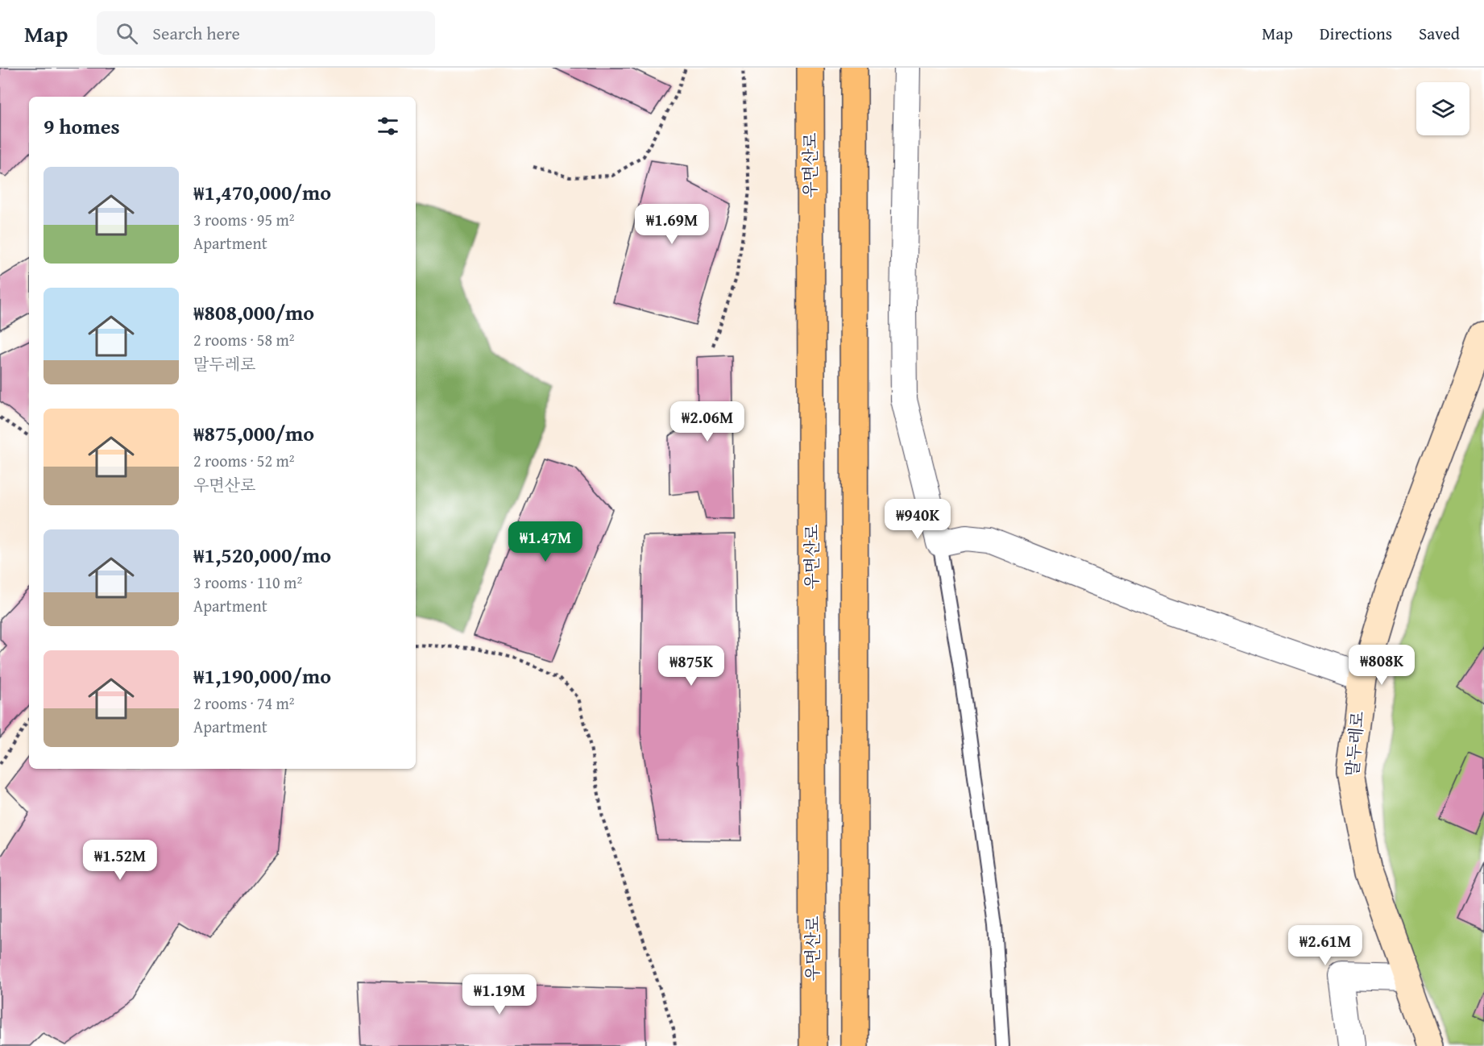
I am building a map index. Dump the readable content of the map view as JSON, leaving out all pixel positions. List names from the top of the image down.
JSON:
{
  "streets": {
    "highway": ["우면산로"],
    "street": ["말두레로"]
  },
  "page": {
    "header": "Map",
    "search": "Search here",
    "nav": ["Map", "Directions", "Saved"],
    "heading": "9 homes",
    "list": [
      {
        "name": "₩1,470,000/mo",
        "note": "3 rooms · 95 m² · Apartment"
      },
      {
        "name": "₩808,000/mo",
        "note": "2 rooms · 58 m² · 말두레로"
      },
      {
        "name": "₩875,000/mo",
        "note": "2 rooms · 52 m² · 우면산로"
      },
      {
        "name": "₩1,520,000/mo",
        "note": "3 rooms · 110 m² · Apartment"
      },
      {
        "name": "₩1,190,000/mo",
        "note": "2 rooms · 74 m² · Apartment"
      }
    ],
    "price": [
      "₩1.69M",
      "₩2.06M",
      "₩940K",
      "₩1.47M",
      "₩808K",
      "₩875K",
      "₩1.52M",
      "₩2.61M",
      "₩1.19M"
    ]
  }
}
